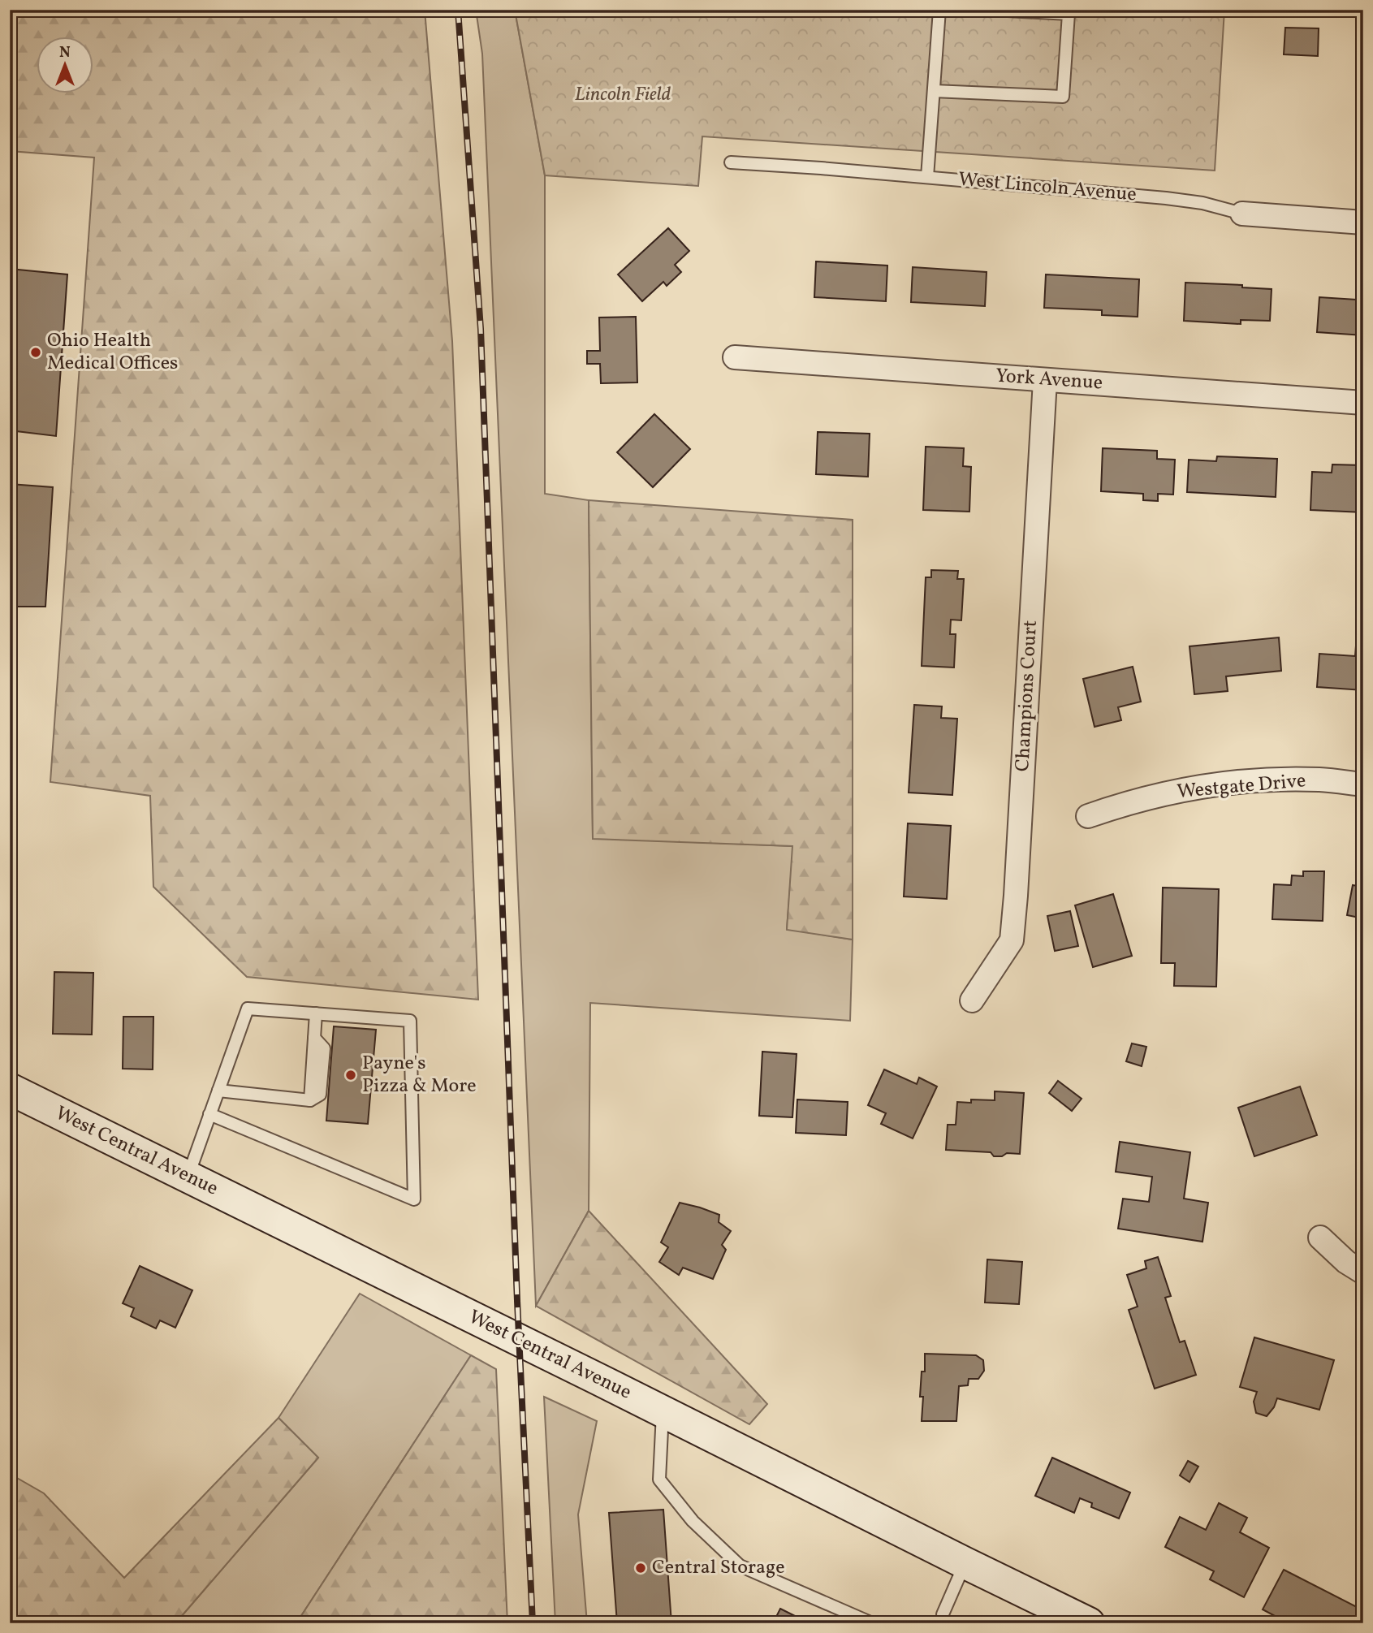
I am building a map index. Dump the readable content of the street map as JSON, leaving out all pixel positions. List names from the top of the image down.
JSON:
{
  "streets": {
    "main road": ["West Central Avenue"],
    "street": [
      "West Lincoln Avenue",
      "York Avenue",
      "Champions Court",
      "Westgate Drive"
    ]
  },
  "crossings": [
    ["York Avenue", "Champions Court"]
  ],
  "parks": ["Lincoln Field"],
  "places": ["Ohio Health Medical Offices", "Payne's Pizza & More", "Central Storage"],
  "north": "top"
}
